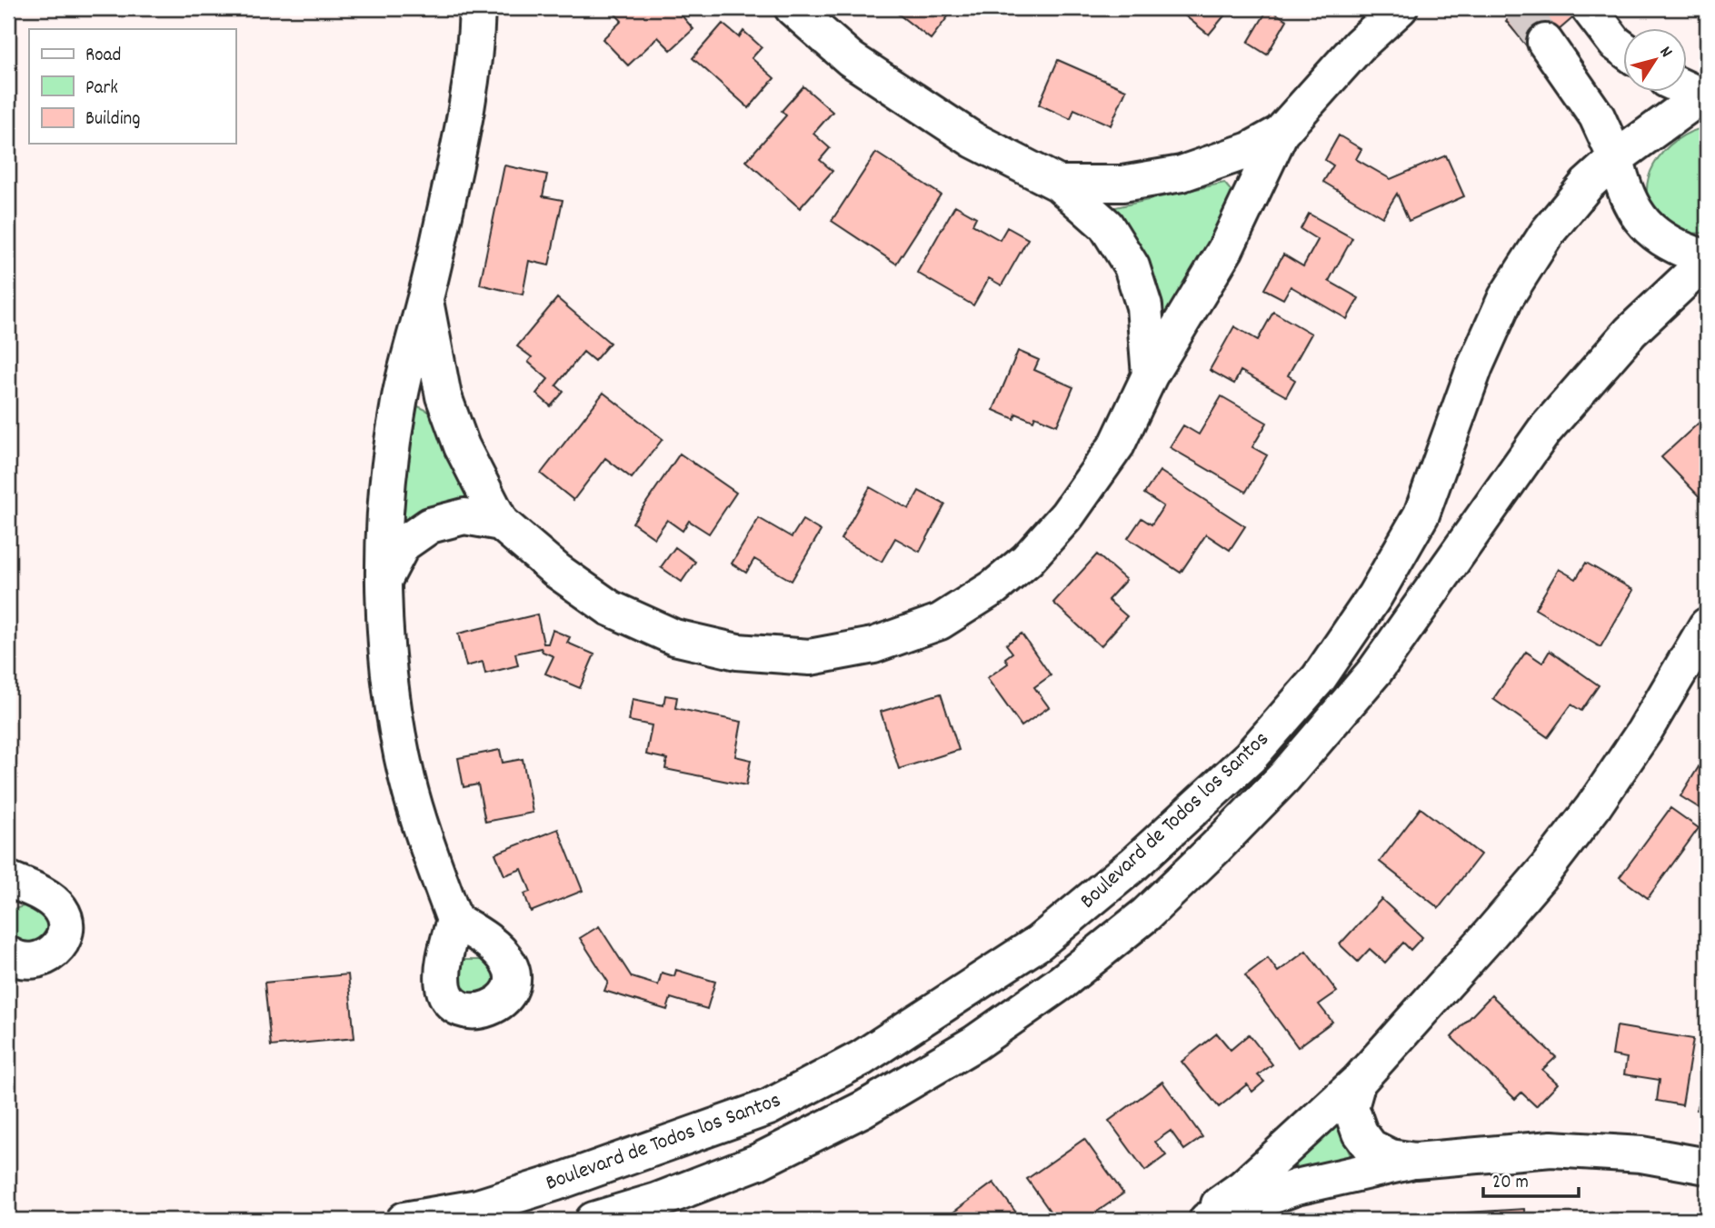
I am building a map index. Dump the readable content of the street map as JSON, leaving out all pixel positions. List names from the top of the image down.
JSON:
{
  "streets": {
    "street": ["Boulevard de Todos los Santos"]
  },
  "legend": ["Road", "Park", "Building"],
  "scale_bar": "20 m",
  "north": "top right"
}
